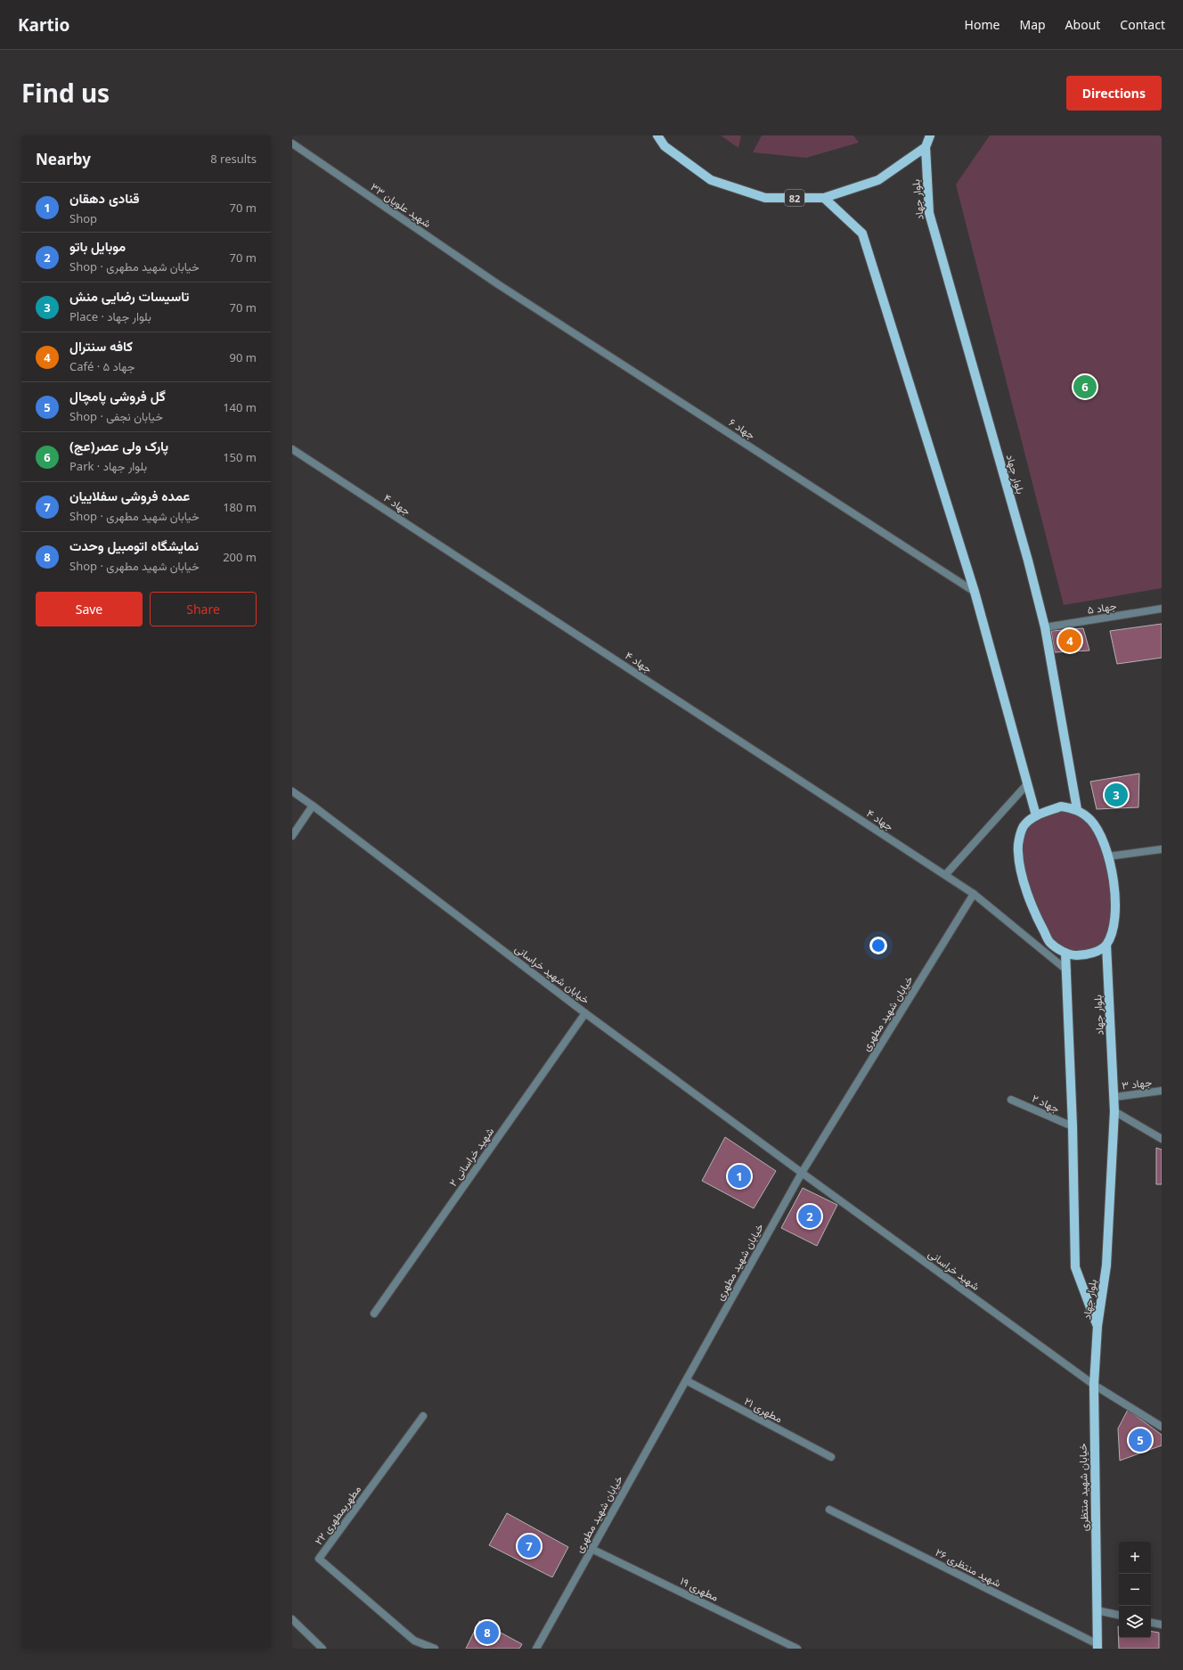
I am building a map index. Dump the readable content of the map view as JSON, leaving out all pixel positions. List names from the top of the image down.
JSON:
{
  "streets": {
    "main road": ["82", "بلوار جهاد", "خیابان شهید منتظری"],
    "street": [
      "شهید علویان ۳۳",
      "جهاد ۶",
      "جهاد ۴",
      "جهاد ۵",
      "خیابان شهید خراسانی",
      "خیابان شهید مطهری",
      "جهاد ۳",
      "جهاد ۲",
      "شهید خراسانی ۲",
      "شهید خراسانی",
      "مطهری ۲۱",
      "مطهریمطهری ۲۲",
      "شهید منتظری ۲۶",
      "مطهری ۱۹"
    ]
  },
  "crossings": [
    ["82", "بلوار جهاد"],
    ["بلوار جهاد", "جهاد ۴"],
    ["بلوار جهاد", "جهاد ۵"],
    ["بلوار جهاد", "جهاد ۳"],
    ["بلوار جهاد", "جهاد ۲"],
    ["بلوار جهاد", "خیابان شهید منتظری"],
    ["شهید علویان ۳۳", "جهاد ۶"],
    ["جهاد ۴", "خیابان شهید مطهری"],
    ["خیابان شهید خراسانی", "خیابان شهید مطهری"],
    ["خیابان شهید خراسانی", "شهید خراسانی ۲"],
    ["خیابان شهید خراسانی", "شهید خراسانی"],
    ["خیابان شهید مطهری", "شهید خراسانی"],
    ["خیابان شهید مطهری", "مطهری ۲۱"],
    ["خیابان شهید مطهری", "مطهری ۱۹"],
    ["شهید خراسانی", "خیابان شهید منتظری"],
    ["خیابان شهید منتظری", "شهید منتظری ۲۶"]
  ],
  "page": {
    "header": "Kartio",
    "nav": [
      "Home",
      "Map",
      "About",
      "Contact"
    ],
    "title": "Find us",
    "buttons": [
      "Directions",
      ["Save", "Share"]
    ],
    "heading": ["Nearby", "8 results"],
    "list": [
      {
        "mark": "1",
        "name": "قنادی دهقان",
        "note": "Shop",
        "value": "70 m"
      },
      {
        "mark": "2",
        "name": "موبایل باتو",
        "note": "Shop · خیابان شهید مطهری",
        "value": "70 m"
      },
      {
        "mark": "3",
        "name": "تاسیسات رضایی منش",
        "note": "Place · بلوار جهاد",
        "value": "70 m"
      },
      {
        "mark": "4",
        "name": "کافه سنترال",
        "note": "Café · جهاد ۵",
        "value": "90 m"
      },
      {
        "mark": "5",
        "name": "گل فروشی پامچال",
        "note": "Shop · خیابان نجفی",
        "value": "140 m"
      },
      {
        "mark": "6",
        "name": "پارک ولی عصر(عج)",
        "note": "Park · بلوار جهاد",
        "value": "150 m"
      },
      {
        "mark": "7",
        "name": "عمده فروشی سفلاییان",
        "note": "Shop · خیابان شهید مطهری",
        "value": "180 m"
      },
      {
        "mark": "8",
        "name": "نمایشگاه اتومبیل وحدت",
        "note": "Shop · خیابان شهید مطهری",
        "value": "200 m"
      }
    ],
    "pins": [
      "6",
      "4",
      "3",
      "1",
      "2",
      "5",
      "7",
      "8"
    ],
    "map_buttons": ["+", "−"]
  }
}
